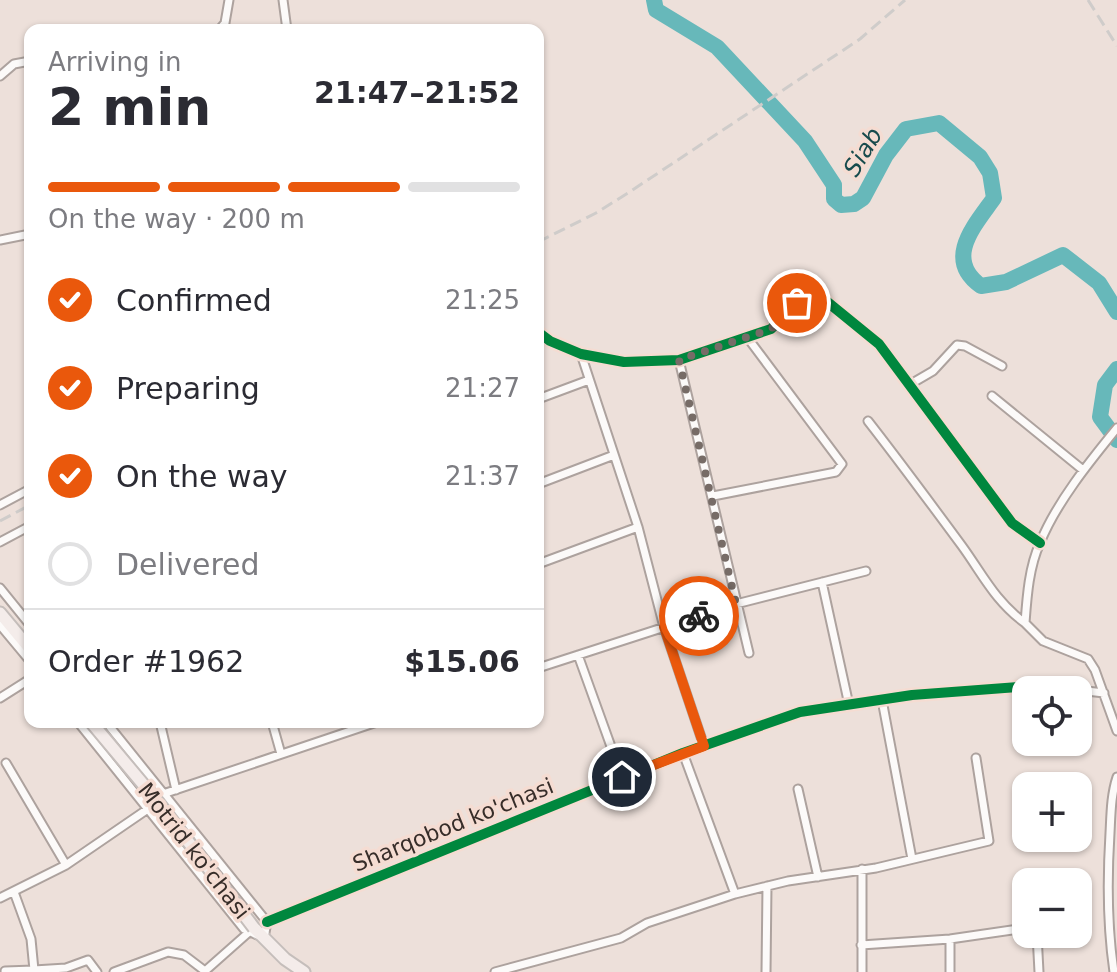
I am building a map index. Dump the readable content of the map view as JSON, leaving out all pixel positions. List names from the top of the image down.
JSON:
{
  "streets": {
    "main road": ["Motrid ko'chasi"],
    "street": ["Sharqobod ko'chasi"]
  },
  "water": ["Siab"],
  "page": {
    "heading": ["2 min", "Arriving in", "21:47–21:52"],
    "panel": ["Order #1962", "$15.06"],
    "bar": "On the way · 200 m",
    "list": [
      ["Confirmed", "21:25"],
      ["Preparing", "21:27"],
      ["On the way", "21:37"],
      "Delivered"
    ],
    "map_buttons": ["+", "−"]
  }
}
